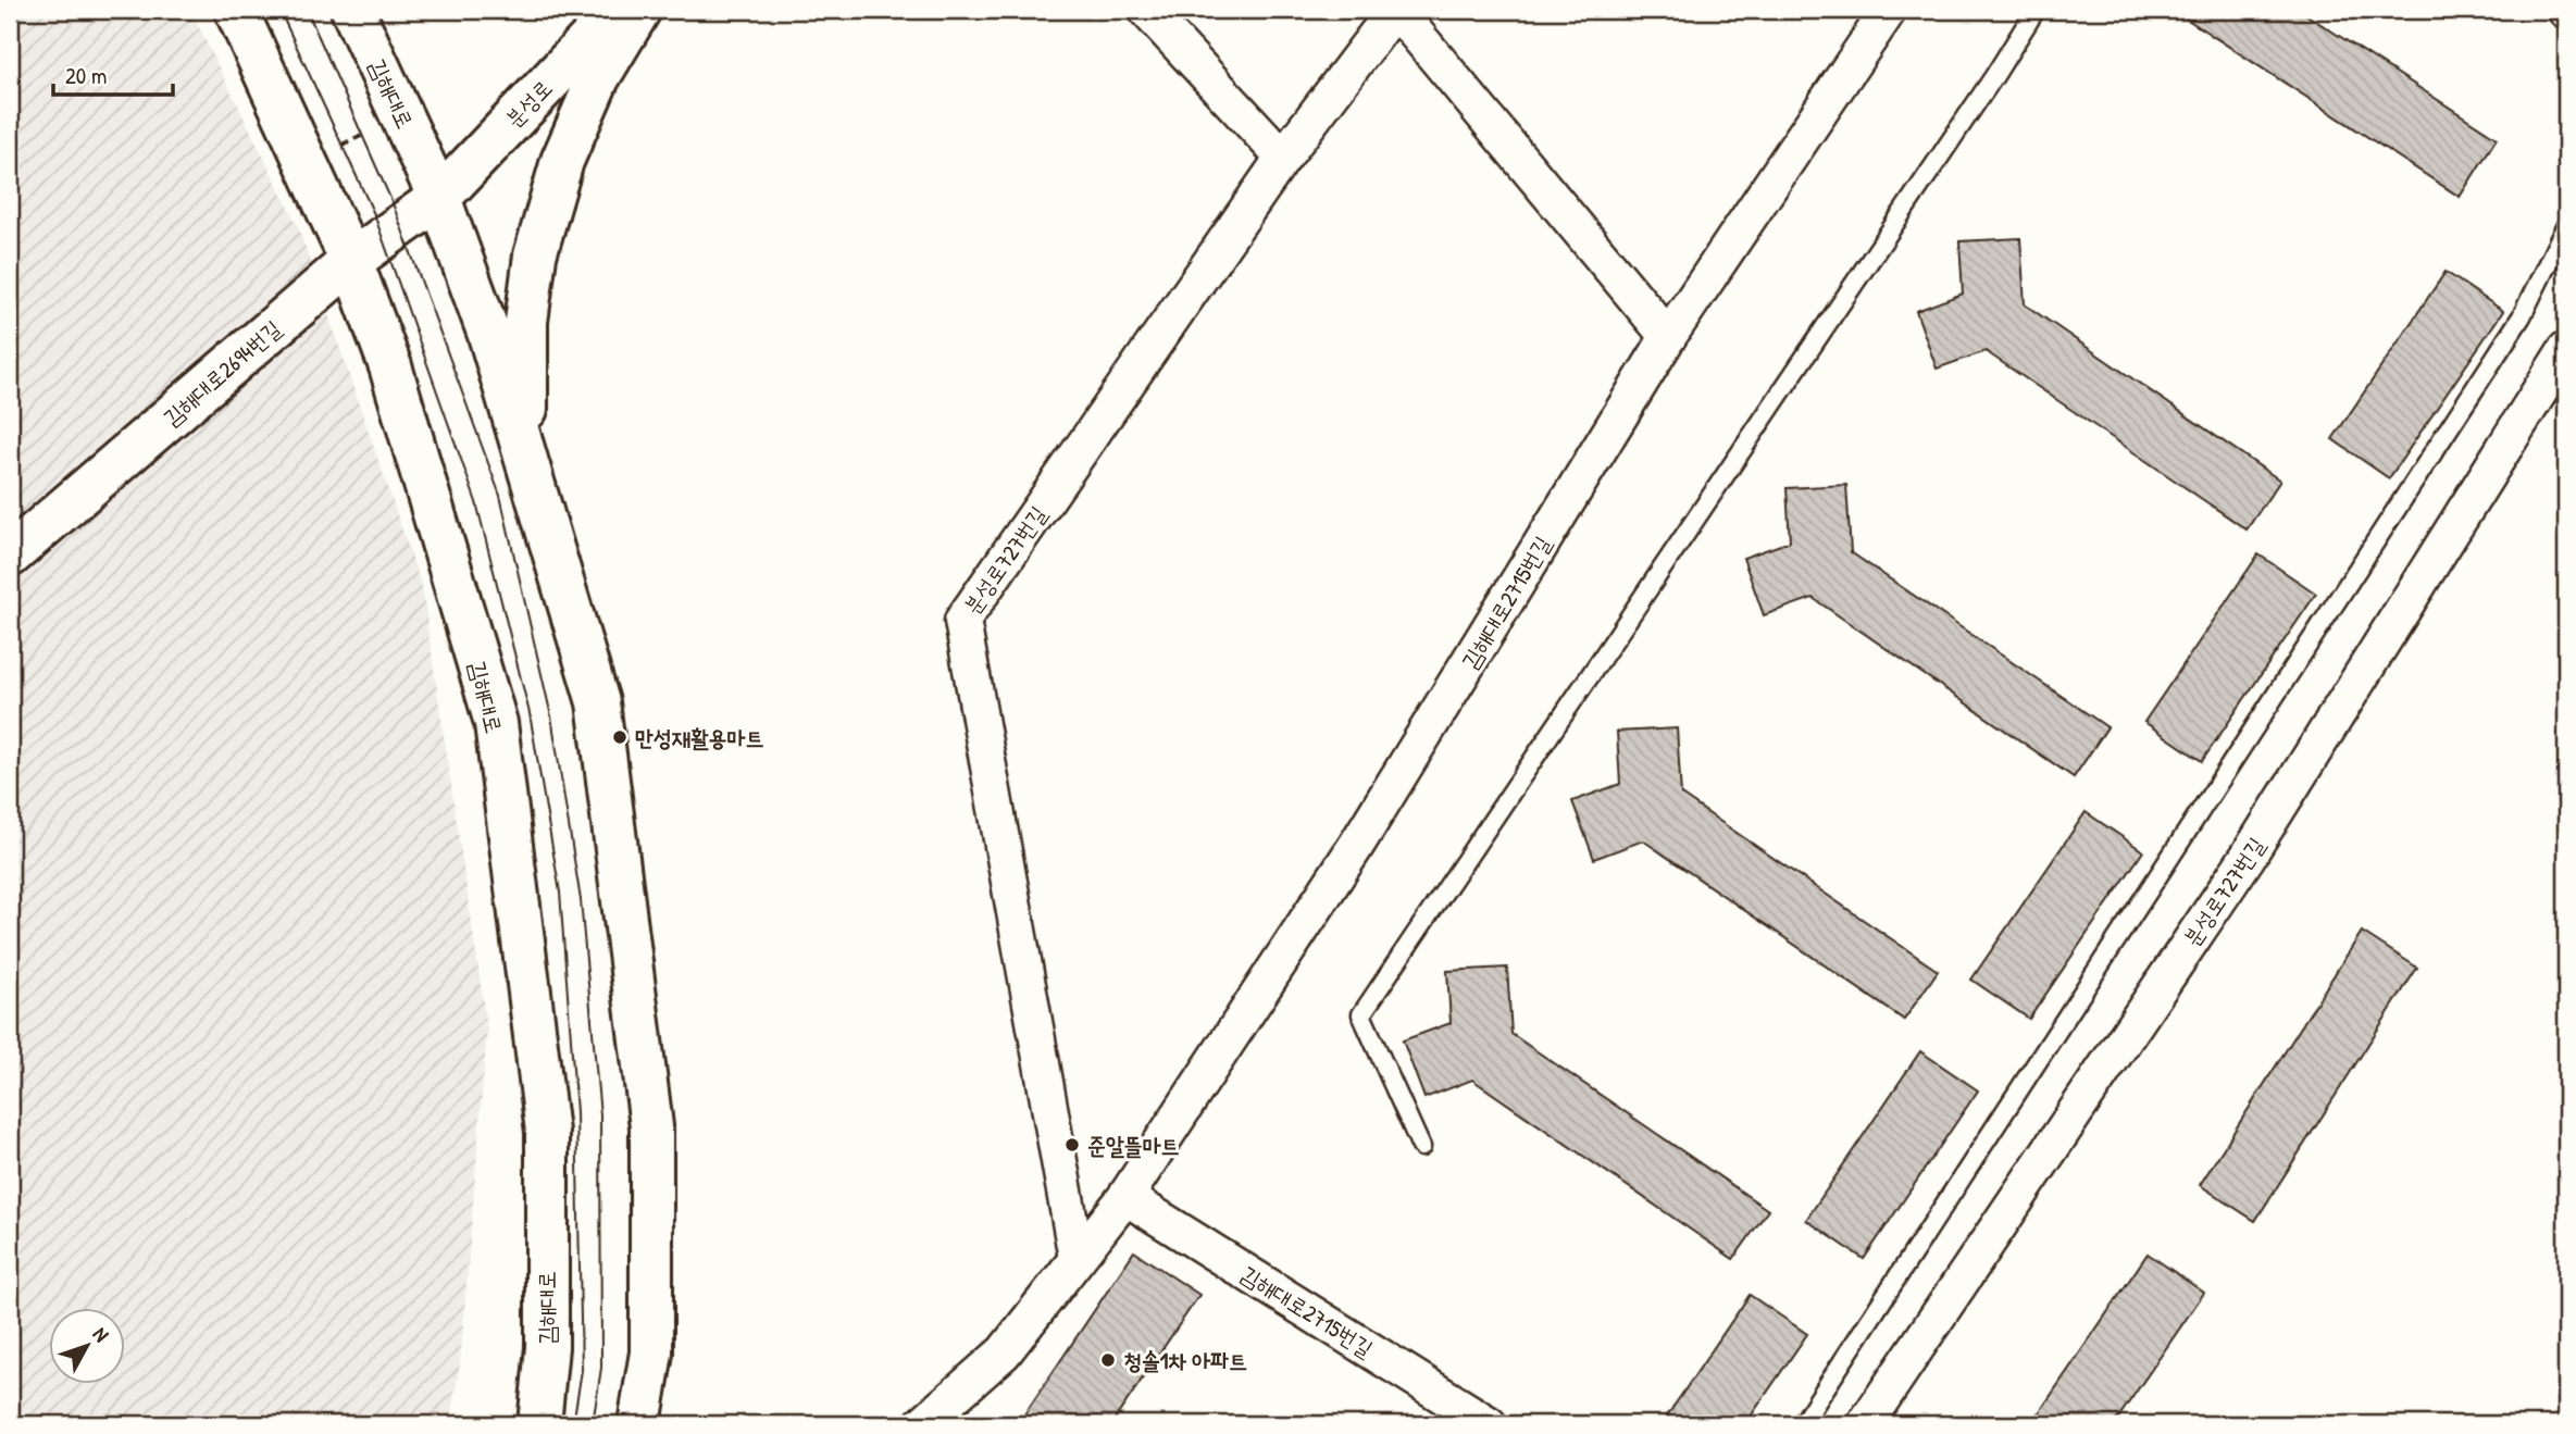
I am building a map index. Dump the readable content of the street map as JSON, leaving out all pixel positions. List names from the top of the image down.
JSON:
{
  "streets": {
    "main road": ["김해대로", "분성로", "김해대로2694번길"],
    "street": ["분성로727번길", "김해대로2715번길"]
  },
  "crossings": [
    ["김해대로", "분성로"],
    ["김해대로", "김해대로2694번길"],
    ["분성로", "김해대로2694번길"],
    ["분성로727번길", "김해대로2715번길"]
  ],
  "places": ["만성재활용마트", "준알뜰마트", "청솔1차 아파트"],
  "scale_bar": "20 m",
  "north": "top right"
}
